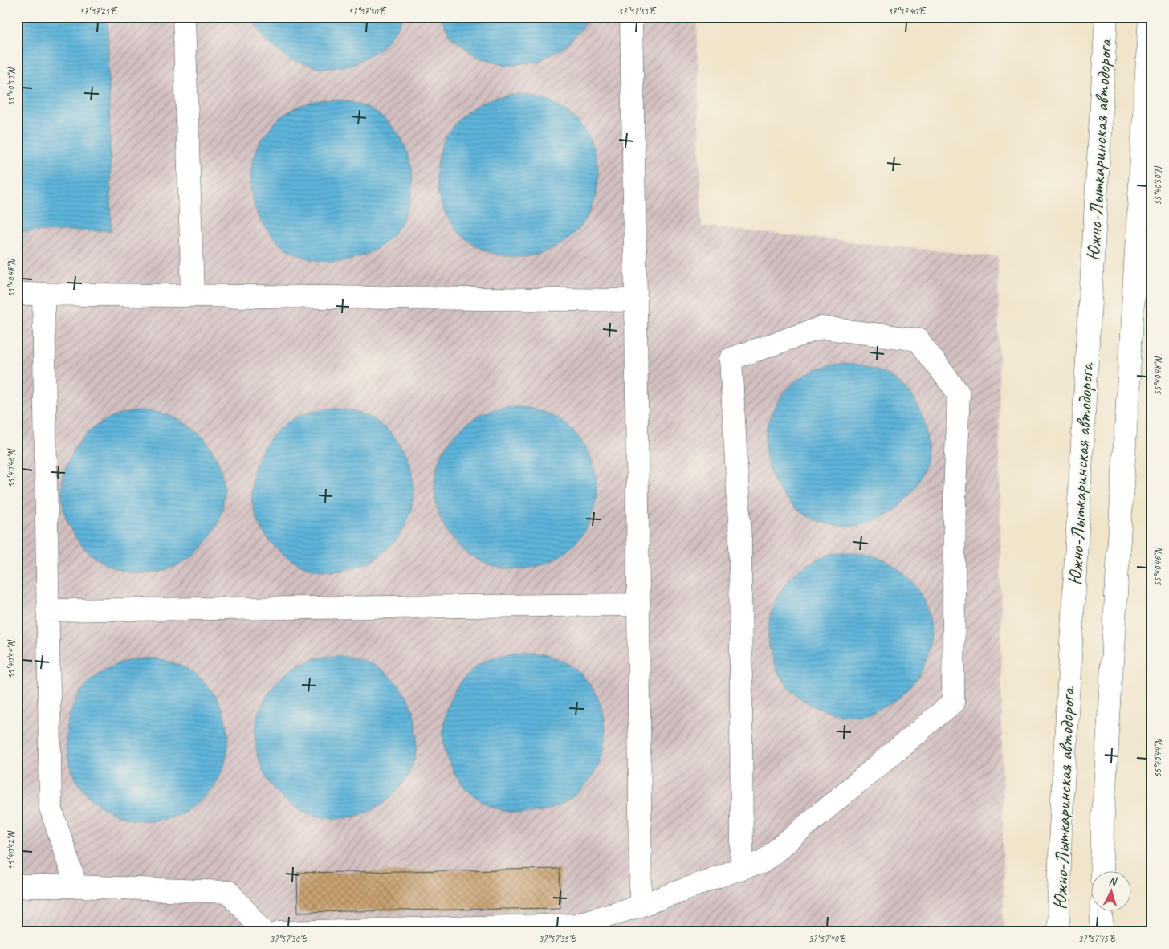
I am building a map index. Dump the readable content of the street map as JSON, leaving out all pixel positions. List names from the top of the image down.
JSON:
{
  "streets": {
    "main road": ["Южно-Лыткаринская автодорога"]
  },
  "north": "top",
  "coordinates": [
    "37°57'25\"E",
    "37°57'30\"E",
    "37°57'35\"E",
    "37°57'40\"E",
    "55°40'50\"N",
    "55°40'48\"N",
    "55°40'46\"N",
    "55°40'44\"N",
    "55°40'42\"N",
    "37°57'45\"E"
  ]
}
